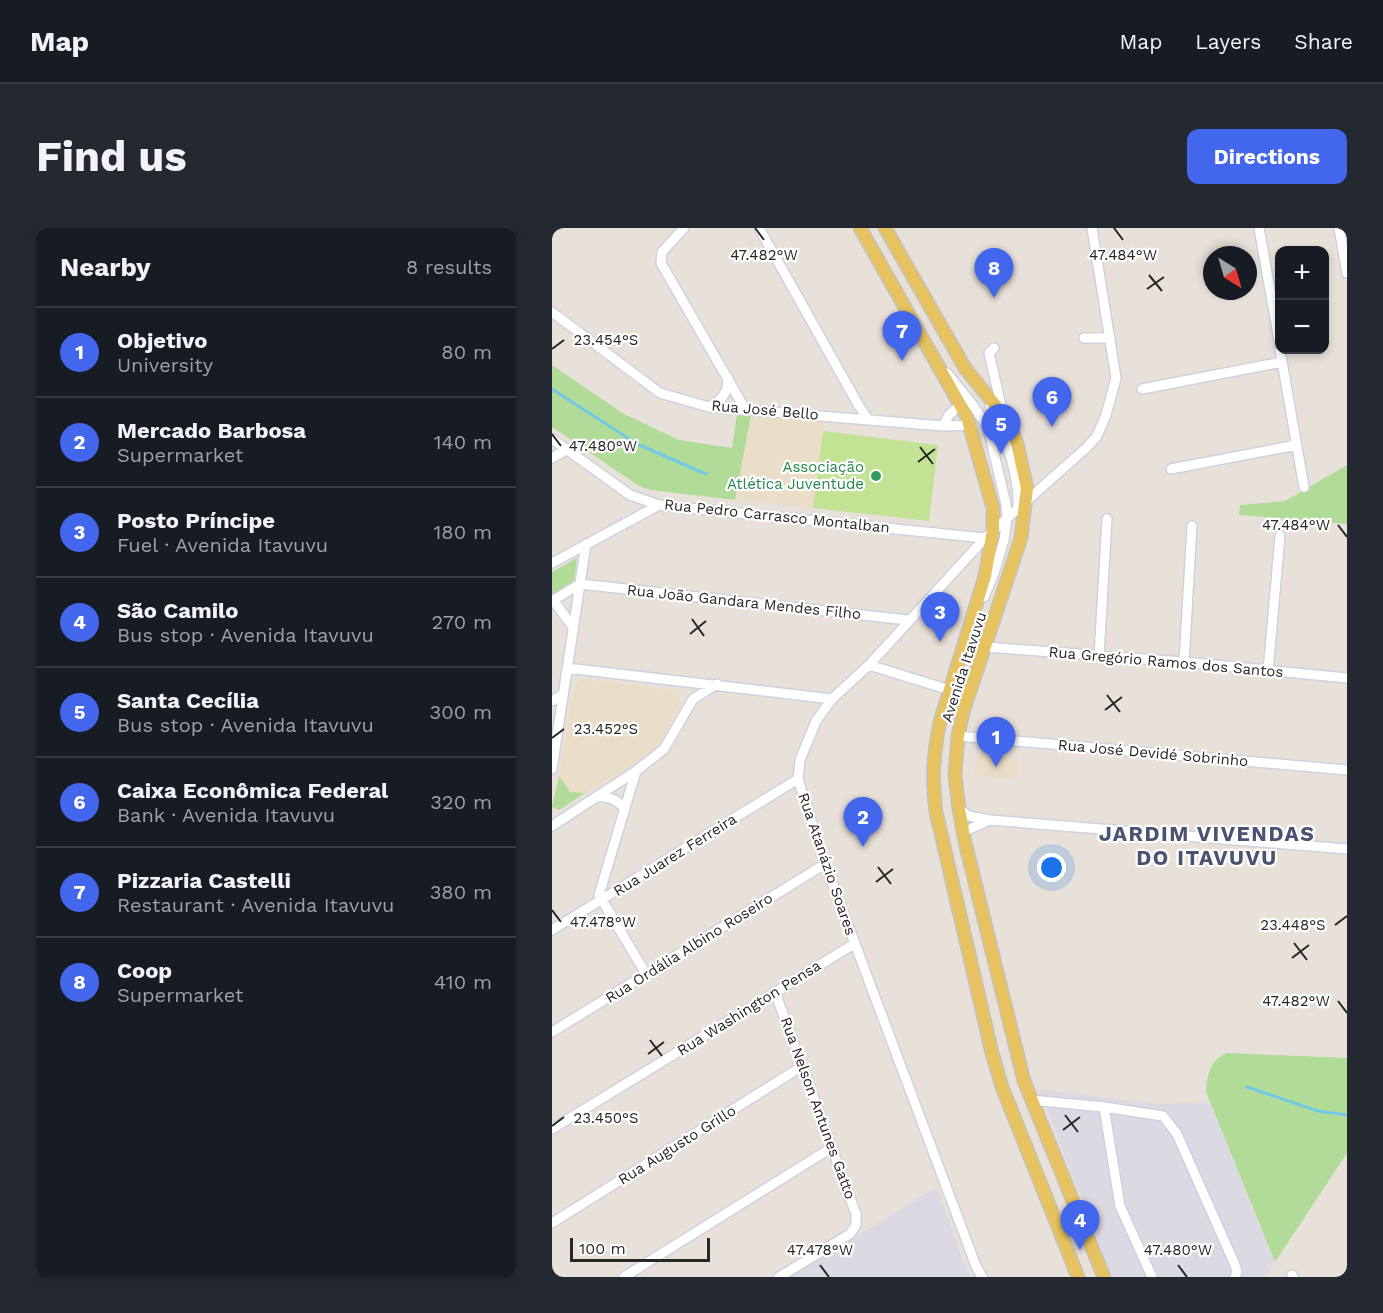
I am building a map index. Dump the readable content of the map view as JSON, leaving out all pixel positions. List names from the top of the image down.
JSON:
{
  "streets": {
    "main road": ["Avenida Itavuvu"],
    "street": [
      "Rua José Bello",
      "Rua Pedro Carrasco Montalban",
      "Rua João Gandara Mendes Filho",
      "Rua Gregório Ramos dos Santos",
      "Rua José Devidé Sobrinho",
      "Rua Juarez Ferreira",
      "Rua Atanázio Soares",
      "Rua Ordália Albino Roseiro",
      "Rua Washington Pensa",
      "Rua Nelson Antunes Gatto",
      "Rua Augusto Grillo"
    ]
  },
  "crossings": [
    ["Rua José Bello", "Avenida Itavuvu"],
    ["Rua Pedro Carrasco Montalban", "Avenida Itavuvu"],
    ["Rua Pedro Carrasco Montalban", "Rua Atanázio Soares"],
    ["Rua João Gandara Mendes Filho", "Rua Atanázio Soares"],
    ["Rua Gregório Ramos dos Santos", "Avenida Itavuvu"],
    ["Avenida Itavuvu", "Rua José Devidé Sobrinho"],
    ["Avenida Itavuvu", "Rua Atanázio Soares"],
    ["Rua Juarez Ferreira", "Rua Atanázio Soares"],
    ["Rua Atanázio Soares", "Rua Ordália Albino Roseiro"],
    ["Rua Atanázio Soares", "Rua Washington Pensa"],
    ["Rua Washington Pensa", "Rua Nelson Antunes Gatto"],
    ["Rua Nelson Antunes Gatto", "Rua Augusto Grillo"]
  ],
  "districts": ["JARDIM VIVENDAS DO ITAVUVU"],
  "places": ["Associação Atlética Juventude"],
  "scale_bar": "100 m",
  "north": "bottom right",
  "page": {
    "header": "Map",
    "nav": ["Map", "Layers", "Share"],
    "buttons": "Directions",
    "title": "Find us",
    "heading": ["Nearby", "8 results"],
    "map_buttons": ["+", "−"],
    "pins": [
      "8",
      "7",
      "6",
      "5",
      "3",
      "1",
      "2",
      "4"
    ],
    "list": [
      {
        "mark": "1",
        "name": "Objetivo",
        "note": "University",
        "value": "80 m"
      },
      {
        "mark": "2",
        "name": "Mercado Barbosa",
        "note": "Supermarket",
        "value": "140 m"
      },
      {
        "mark": "3",
        "name": "Posto Príncipe",
        "note": "Fuel · Avenida Itavuvu",
        "value": "180 m"
      },
      {
        "mark": "4",
        "name": "São Camilo",
        "note": "Bus stop · Avenida Itavuvu",
        "value": "270 m"
      },
      {
        "mark": "5",
        "name": "Santa Cecília",
        "note": "Bus stop · Avenida Itavuvu",
        "value": "300 m"
      },
      {
        "mark": "6",
        "name": "Caixa Econômica Federal",
        "note": "Bank · Avenida Itavuvu",
        "value": "320 m"
      },
      {
        "mark": "7",
        "name": "Pizzaria Castelli",
        "note": "Restaurant · Avenida Itavuvu",
        "value": "380 m"
      },
      {
        "mark": "8",
        "name": "Coop",
        "note": "Supermarket",
        "value": "410 m"
      }
    ],
    "scale": "100 m"
  },
  "coordinates": [
    "47.484°W",
    "47.482°W",
    "23.454°S",
    "47.480°W",
    "23.452°S",
    "47.478°W",
    "23.448°S",
    "23.450°S"
  ]
}
